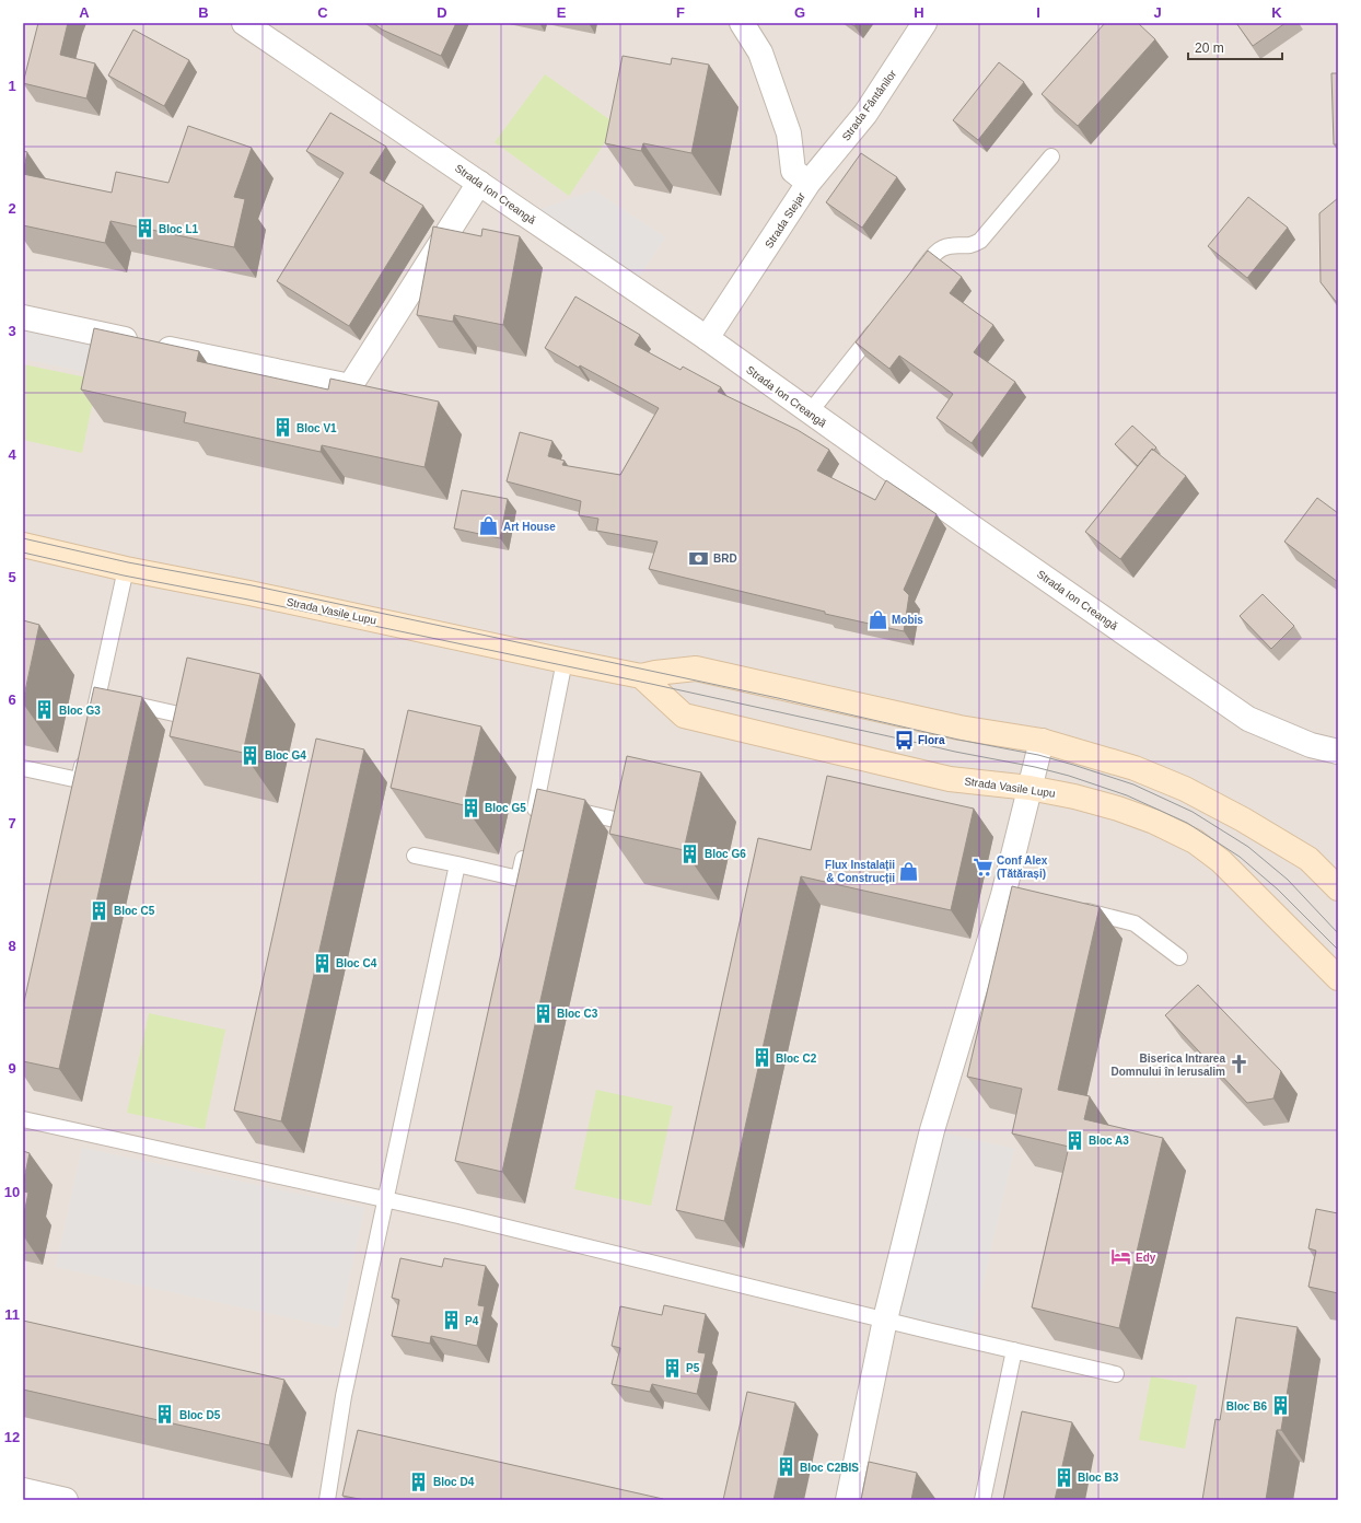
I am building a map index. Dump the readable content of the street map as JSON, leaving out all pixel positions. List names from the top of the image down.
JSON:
{
  "streets": {
    "main road": ["Strada Vasile Lupu"],
    "street": ["Strada Fântânilor", "Strada Ion Creangă", "Strada Stejar"]
  },
  "crossings": [
    ["Strada Fântânilor", "Strada Stejar"],
    ["Strada Ion Creangă", "Strada Stejar"]
  ],
  "places": {
    "building": [
      "Bloc L1",
      "Bloc V1",
      "Bloc G3",
      "Bloc G4",
      "Bloc G5",
      "Bloc G6",
      "Bloc C5",
      "Bloc C4",
      "Bloc C3",
      "Bloc C2",
      "Bloc A3",
      "P4",
      "P5",
      "Bloc B6",
      "Bloc D5",
      "Bloc C2BIS",
      "Bloc B3",
      "Bloc D4"
    ],
    "shop": ["Art House", "Mobis", "Flux Instalații & Construcții"],
    "bank": ["BRD"],
    "bus stop": ["Flora"],
    "supermarket": ["Conf Alex (Tătărași)"],
    "church": ["Biserica Intrarea Domnului în Ierusalim"],
    "hotel": ["Edy"]
  },
  "scale_bar": "20 m",
  "grid": {
    "columns": [
      "A",
      "B",
      "C",
      "D",
      "E",
      "F",
      "G",
      "H",
      "I",
      "J",
      "K"
    ],
    "rows": [
      "1",
      "2",
      "3",
      "4",
      "5",
      "6",
      "7",
      "8",
      "9",
      "10",
      "11",
      "12"
    ]
  }
}
